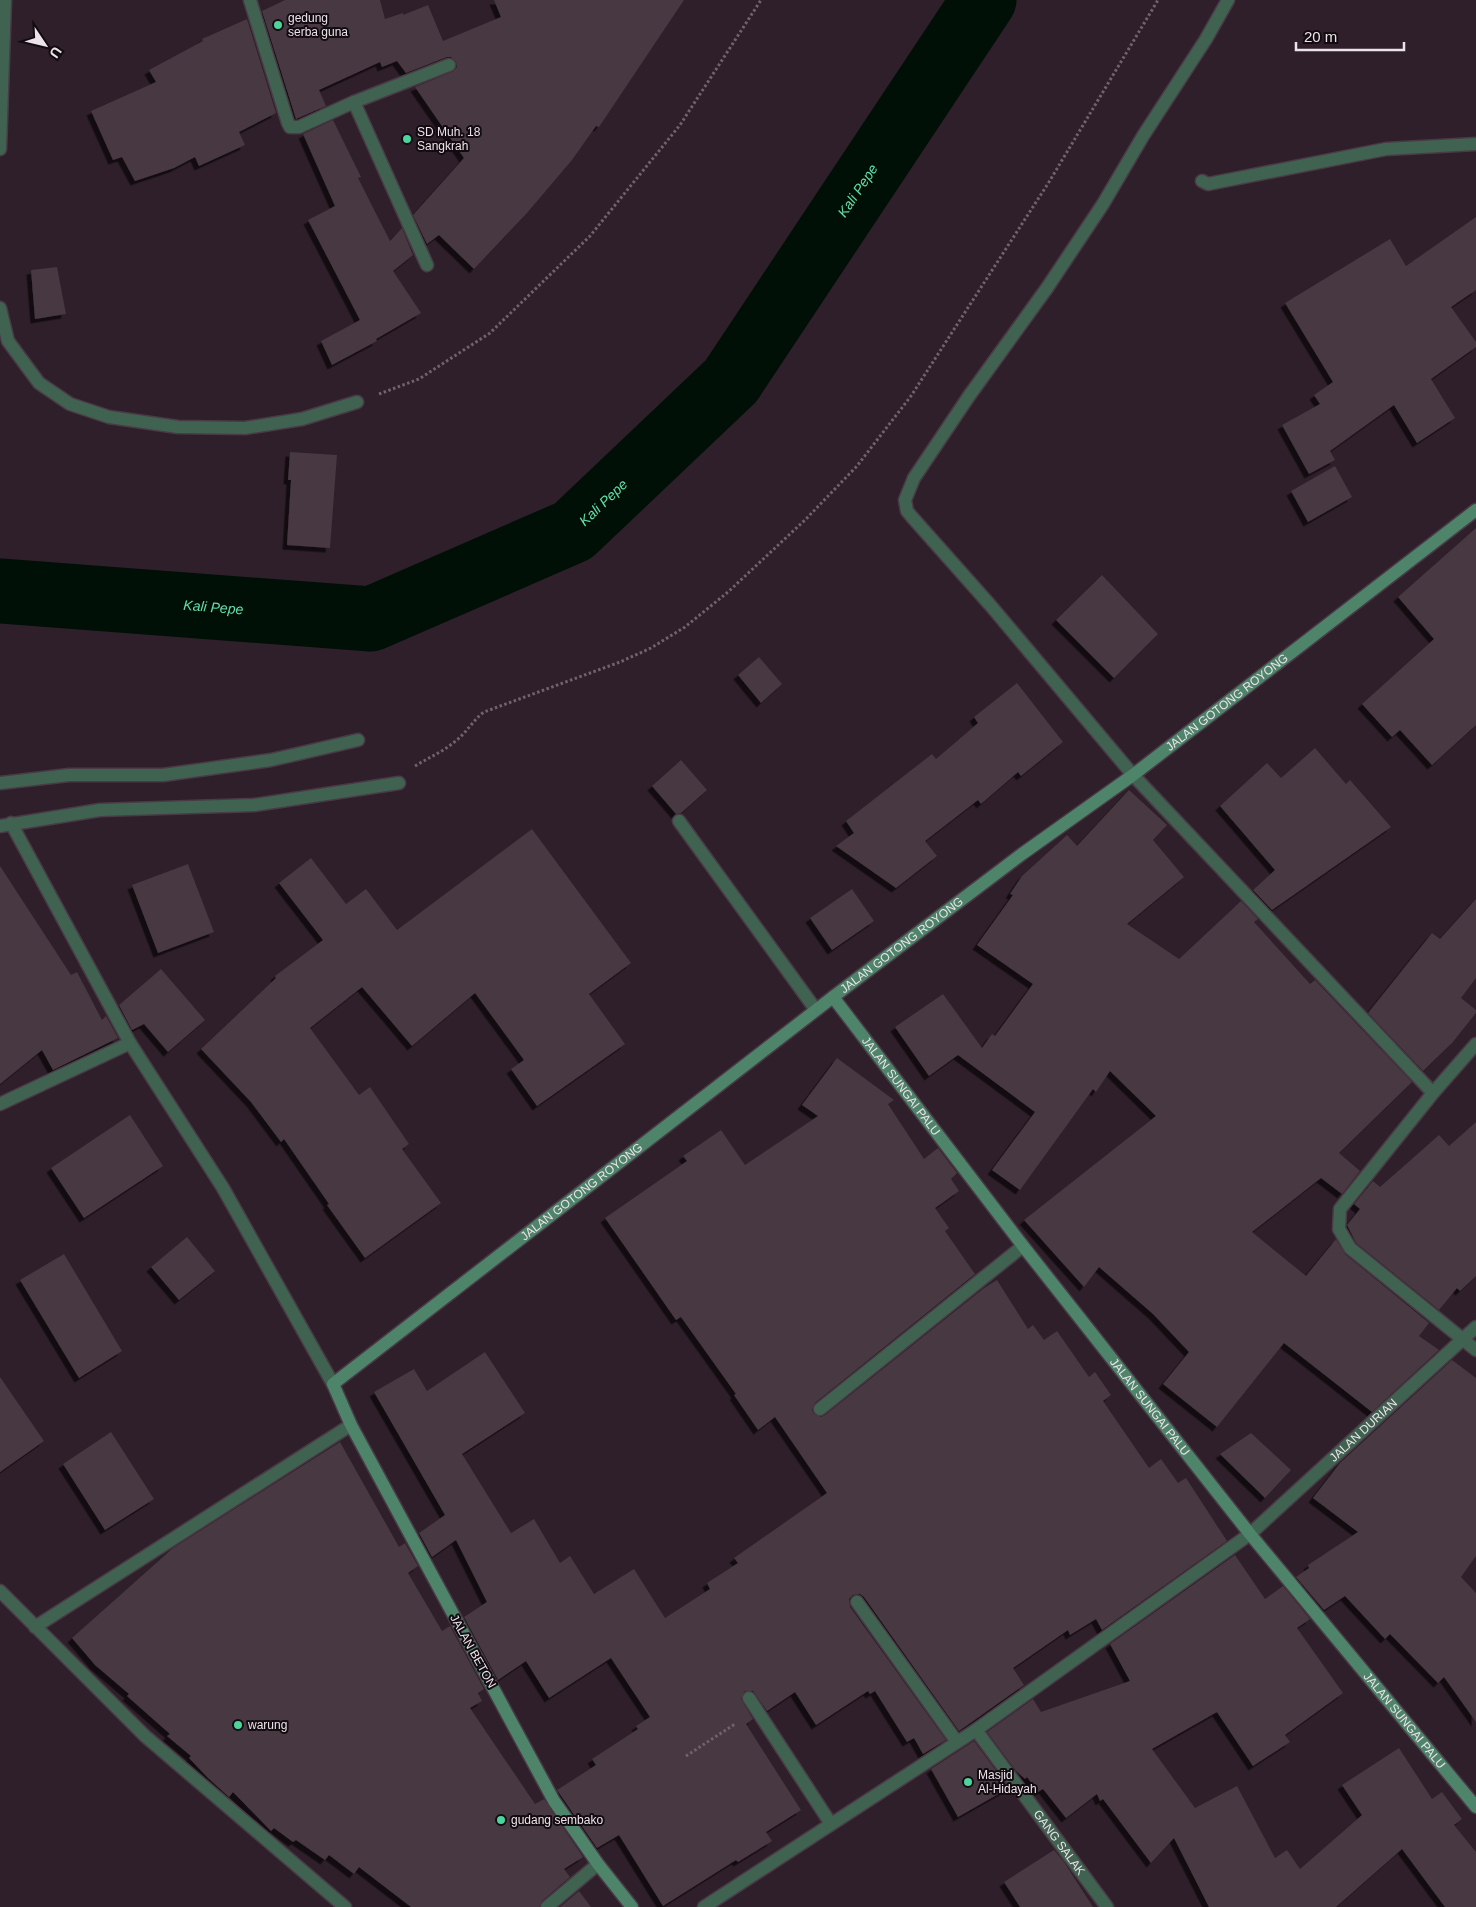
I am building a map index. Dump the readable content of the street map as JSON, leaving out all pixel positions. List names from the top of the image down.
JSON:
{
  "streets": {
    "main road": ["JALAN GOTONG ROYONG", "JALAN SUNGAI PALU", "JALAN BETON"],
    "street": ["JALAN DURIAN", "GANG SALAK"]
  },
  "crossings": [
    ["JALAN GOTONG ROYONG", "JALAN SUNGAI PALU"],
    ["JALAN GOTONG ROYONG", "JALAN BETON"],
    ["JALAN SUNGAI PALU", "JALAN DURIAN"],
    ["JALAN DURIAN", "GANG SALAK"]
  ],
  "water": ["Kali Pepe"],
  "places": [
    "gedung serba guna",
    "SD Muh. 18 Sangkrah",
    "warung",
    "Masjid Al-Hidayah",
    "gudang sembako"
  ],
  "scale_bar": "20 m",
  "north": "bottom right"
}
